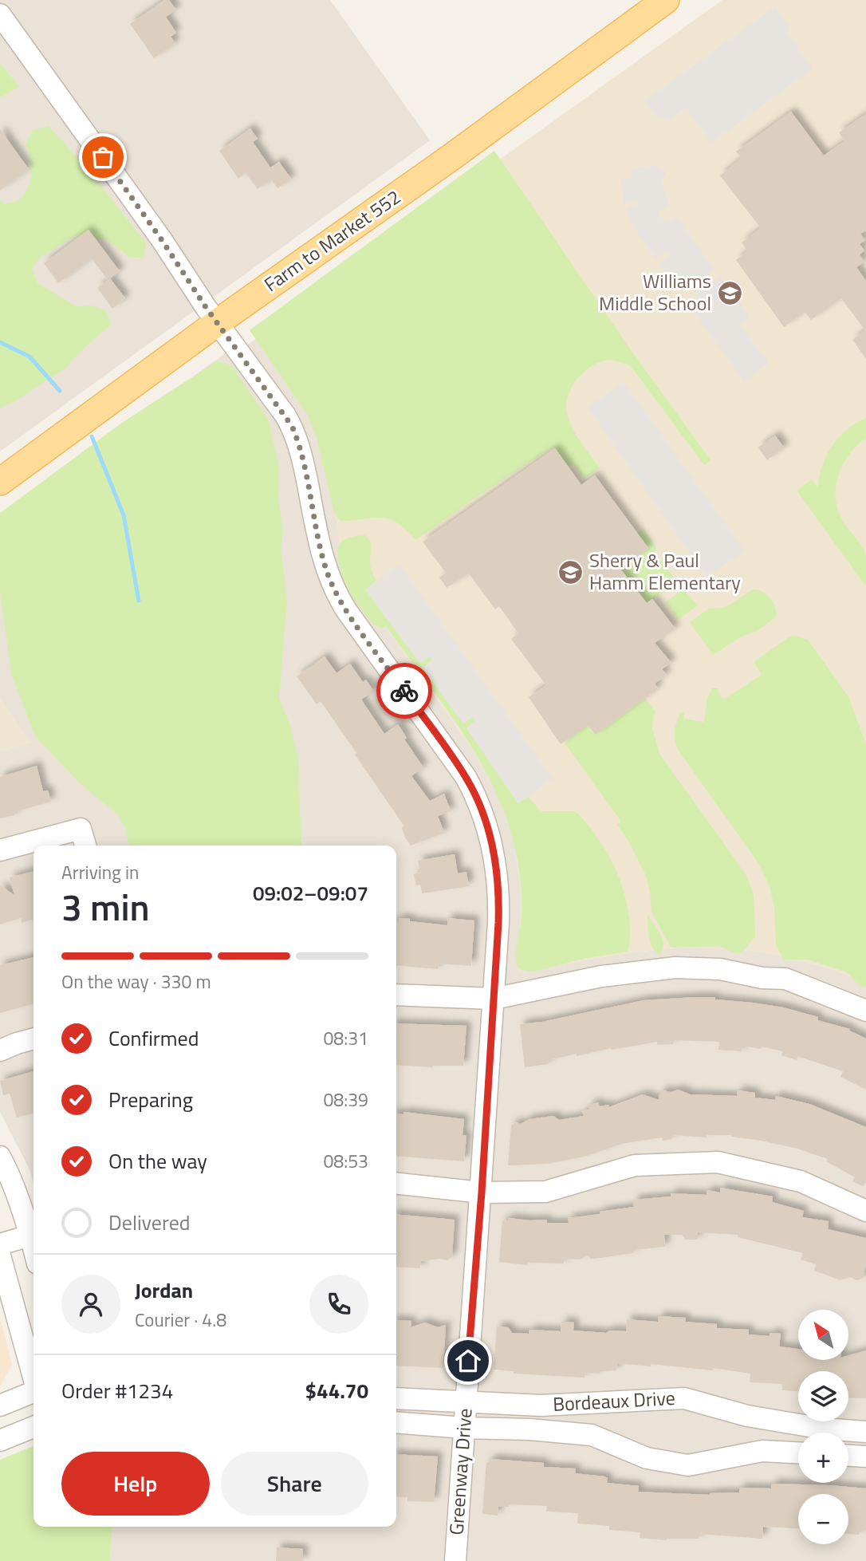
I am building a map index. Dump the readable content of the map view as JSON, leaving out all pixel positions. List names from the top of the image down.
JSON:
{
  "streets": {
    "main road": ["Farm to Market 552"],
    "street": ["Bordeaux Drive", "Greenway Drive"]
  },
  "crossings": [
    ["Farm to Market 552", "Greenway Drive"],
    ["Bordeaux Drive", "Greenway Drive"]
  ],
  "places": {
    "school or university": ["Williams Middle School", "Sherry & Paul Hamm Elementary"]
  },
  "north": "top left",
  "page": {
    "heading": ["3 min", "Arriving in", "09:02–09:07"],
    "panel": [
      "Jordan",
      "Courier · 4.8",
      "Order #1234",
      "$44.70"
    ],
    "bar": "On the way · 330 m",
    "list": [
      ["Confirmed", "08:31"],
      ["Preparing", "08:39"],
      ["On the way", "08:53"],
      "Delivered"
    ],
    "map_buttons": ["+", "−"],
    "buttons": ["Help", "Share"]
  }
}
